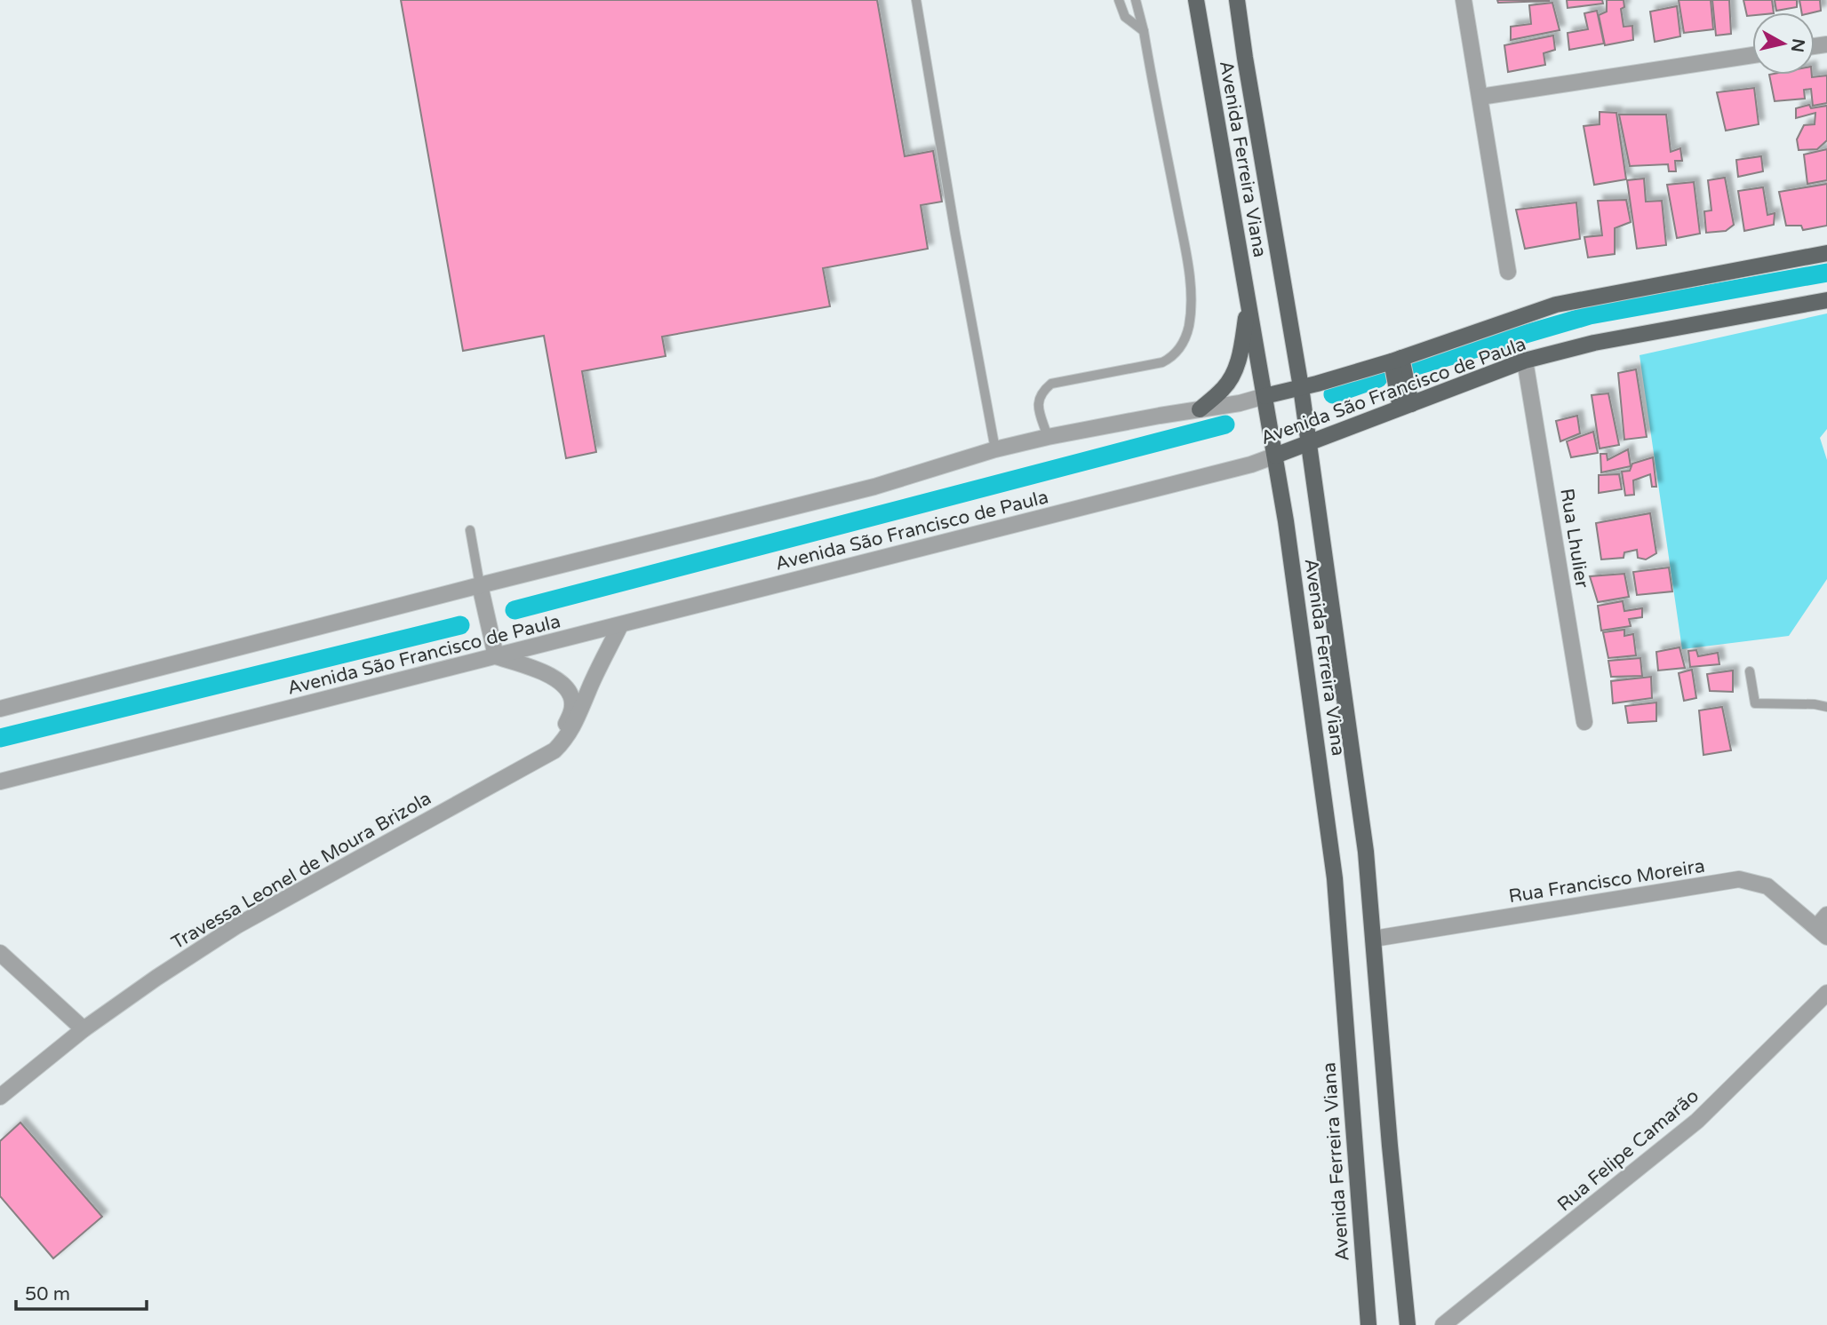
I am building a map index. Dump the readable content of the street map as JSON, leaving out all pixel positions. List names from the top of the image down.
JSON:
{
  "streets": {
    "main road": ["Avenida Ferreira Viana", "Avenida São Francisco de Paula"],
    "street": [
      "Rua Lhulier",
      "Travessa Leonel de Moura Brizola",
      "Rua Francisco Moreira",
      "Rua Felipe Camarão"
    ]
  },
  "crossings": [
    ["Avenida Ferreira Viana", "Avenida São Francisco de Paula"],
    ["Avenida Ferreira Viana", "Rua Francisco Moreira"],
    ["Avenida São Francisco de Paula", "Rua Lhulier"],
    ["Avenida São Francisco de Paula", "Travessa Leonel de Moura Brizola"]
  ],
  "scale_bar": "50 m",
  "north": "right"
}
